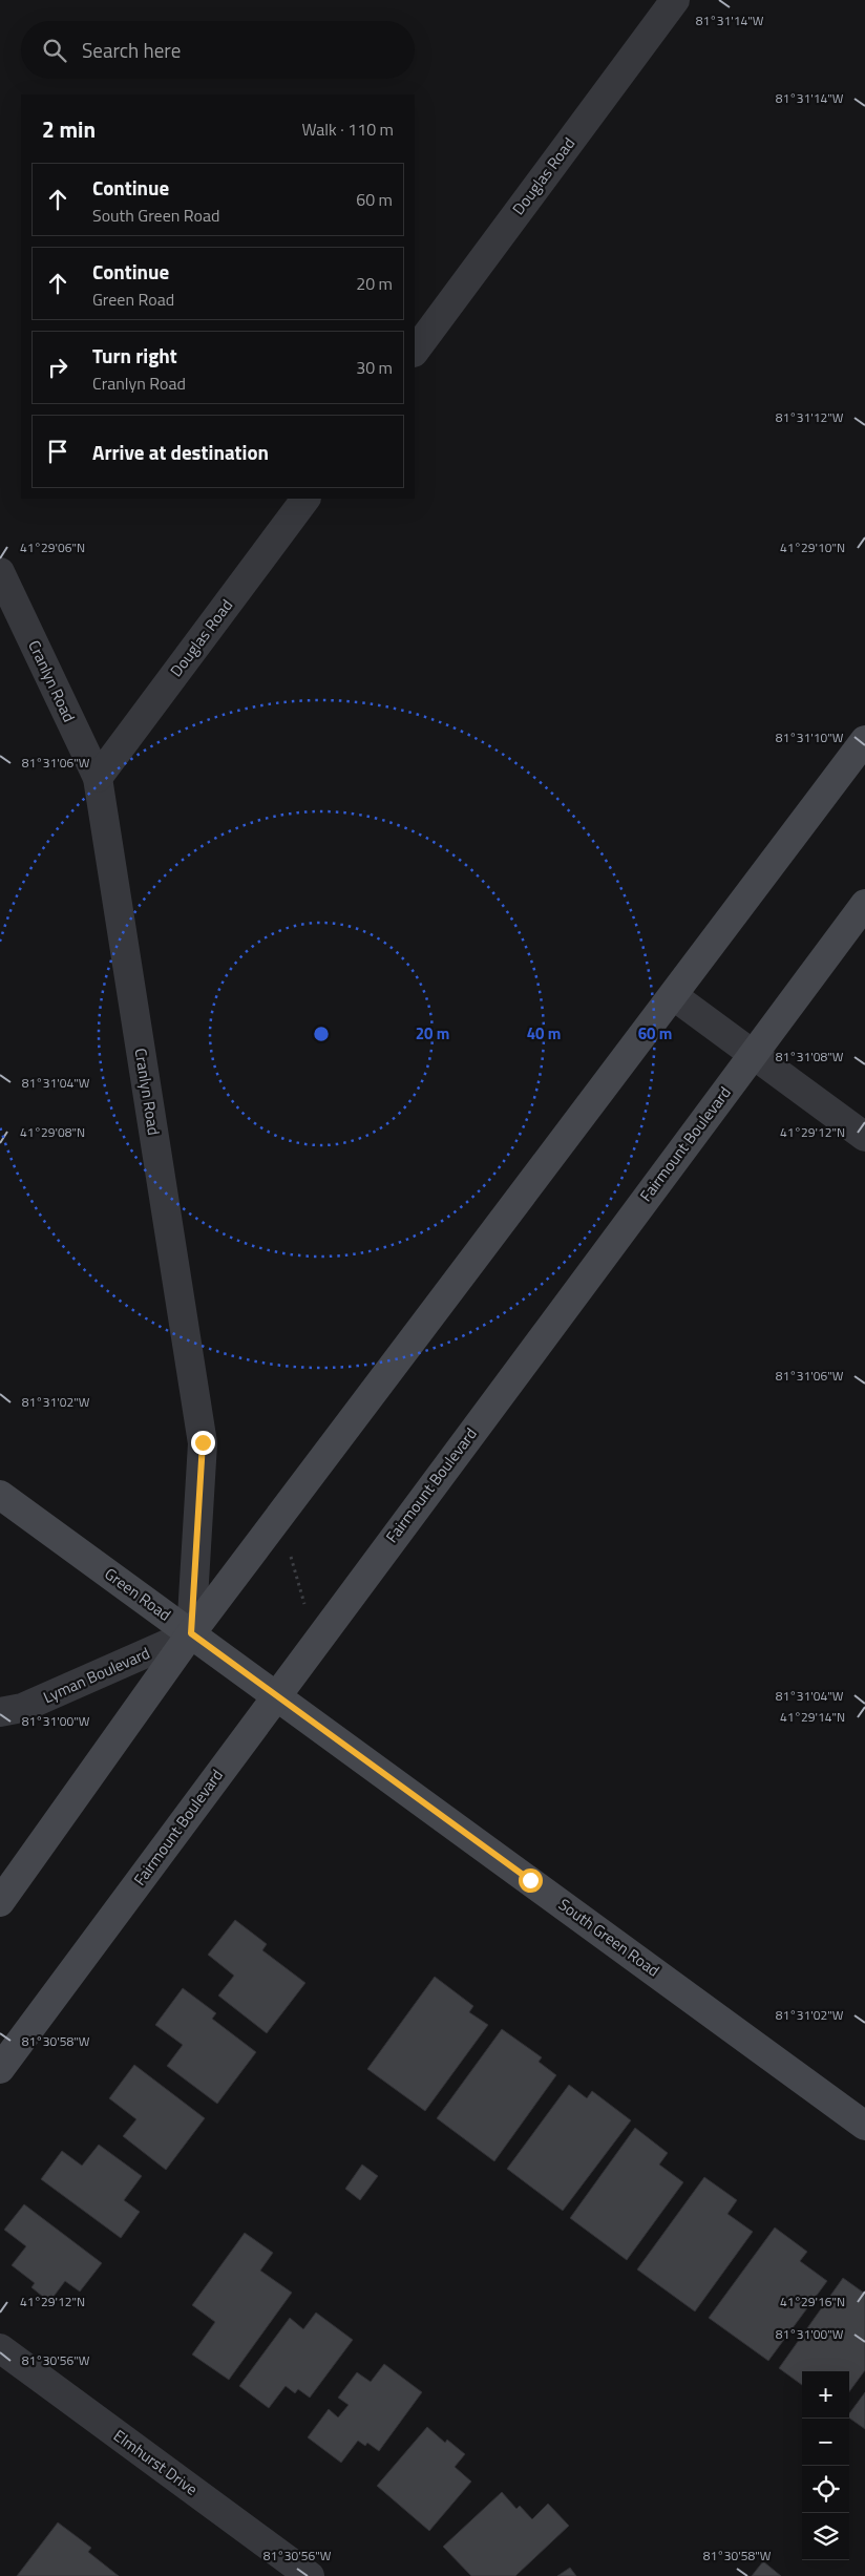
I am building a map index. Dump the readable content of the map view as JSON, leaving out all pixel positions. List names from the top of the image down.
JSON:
{
  "streets": {
    "main road": ["Fairmount Boulevard", "Green Road", "South Green Road"],
    "street": [
      "Douglas Road",
      "Cranlyn Road",
      "Lyman Boulevard",
      "Elmhurst Drive"
    ]
  },
  "crossings": [
    ["Douglas Road", "Cranlyn Road"],
    ["Cranlyn Road", "Green Road"],
    ["Cranlyn Road", "Lyman Boulevard"],
    ["Fairmount Boulevard", "Green Road"],
    ["Fairmount Boulevard", "South Green Road"],
    ["Green Road", "Lyman Boulevard"],
    ["Green Road", "South Green Road"]
  ],
  "page": {
    "search": "Search here",
    "heading": ["2 min", "Walk · 110 m"],
    "list": [
      ["Continue", "South Green Road", "60 m"],
      ["Continue", "Green Road", "20 m"],
      ["Turn right", "Cranlyn Road", "30 m"],
      "Arrive at destination"
    ],
    "map_buttons": ["+", "−"]
  },
  "coordinates": [
    "81°31'14\"W",
    "81°31'12\"W",
    "41°29'06\"N",
    "41°29'10\"N",
    "81°31'10\"W",
    "81°31'06\"W",
    "81°31'08\"W",
    "81°31'04\"W",
    "41°29'08\"N",
    "41°29'12\"N",
    "81°31'02\"W",
    "41°29'14\"N",
    "81°31'00\"W",
    "81°30'58\"W",
    "41°29'16\"N",
    "81°30'56\"W"
  ],
  "rings": ["20 m", "40 m", "60 m"]
}
